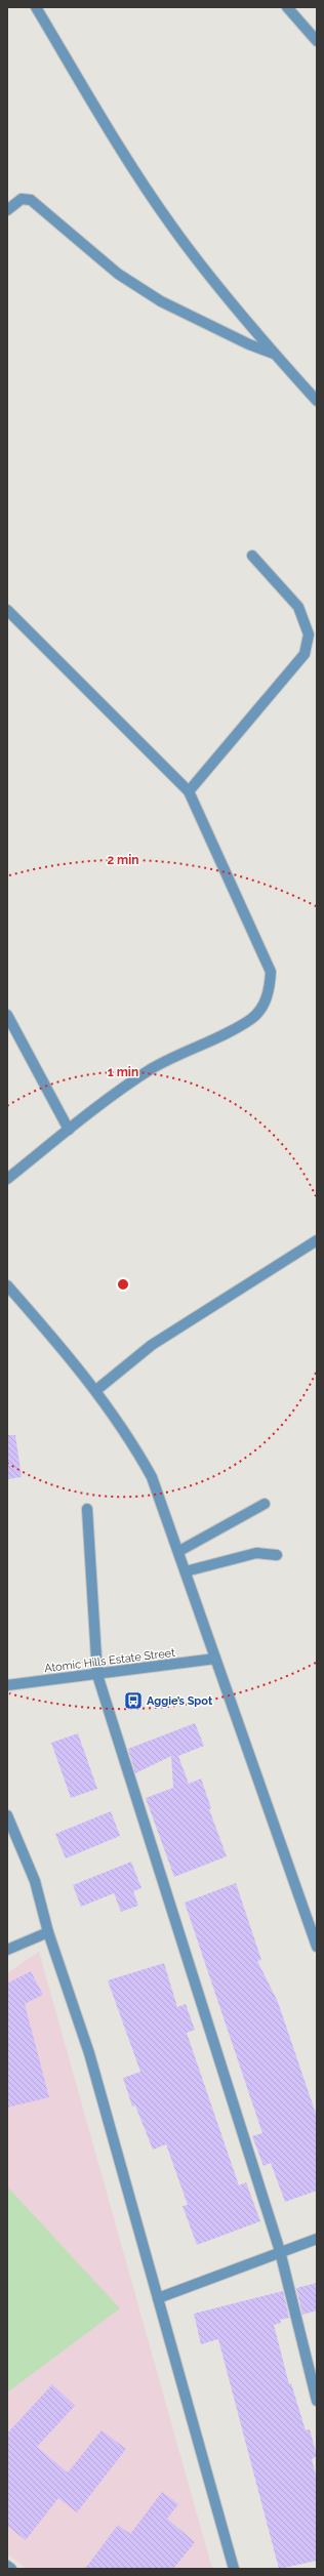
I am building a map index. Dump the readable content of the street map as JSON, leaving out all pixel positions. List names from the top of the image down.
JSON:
{
  "streets": {
    "street": ["Atomic Hills Estate Street"]
  },
  "places": {
    "bus stop": ["Aggie’s Spot"]
  },
  "rings": ["2 min", "1 min"]
}
